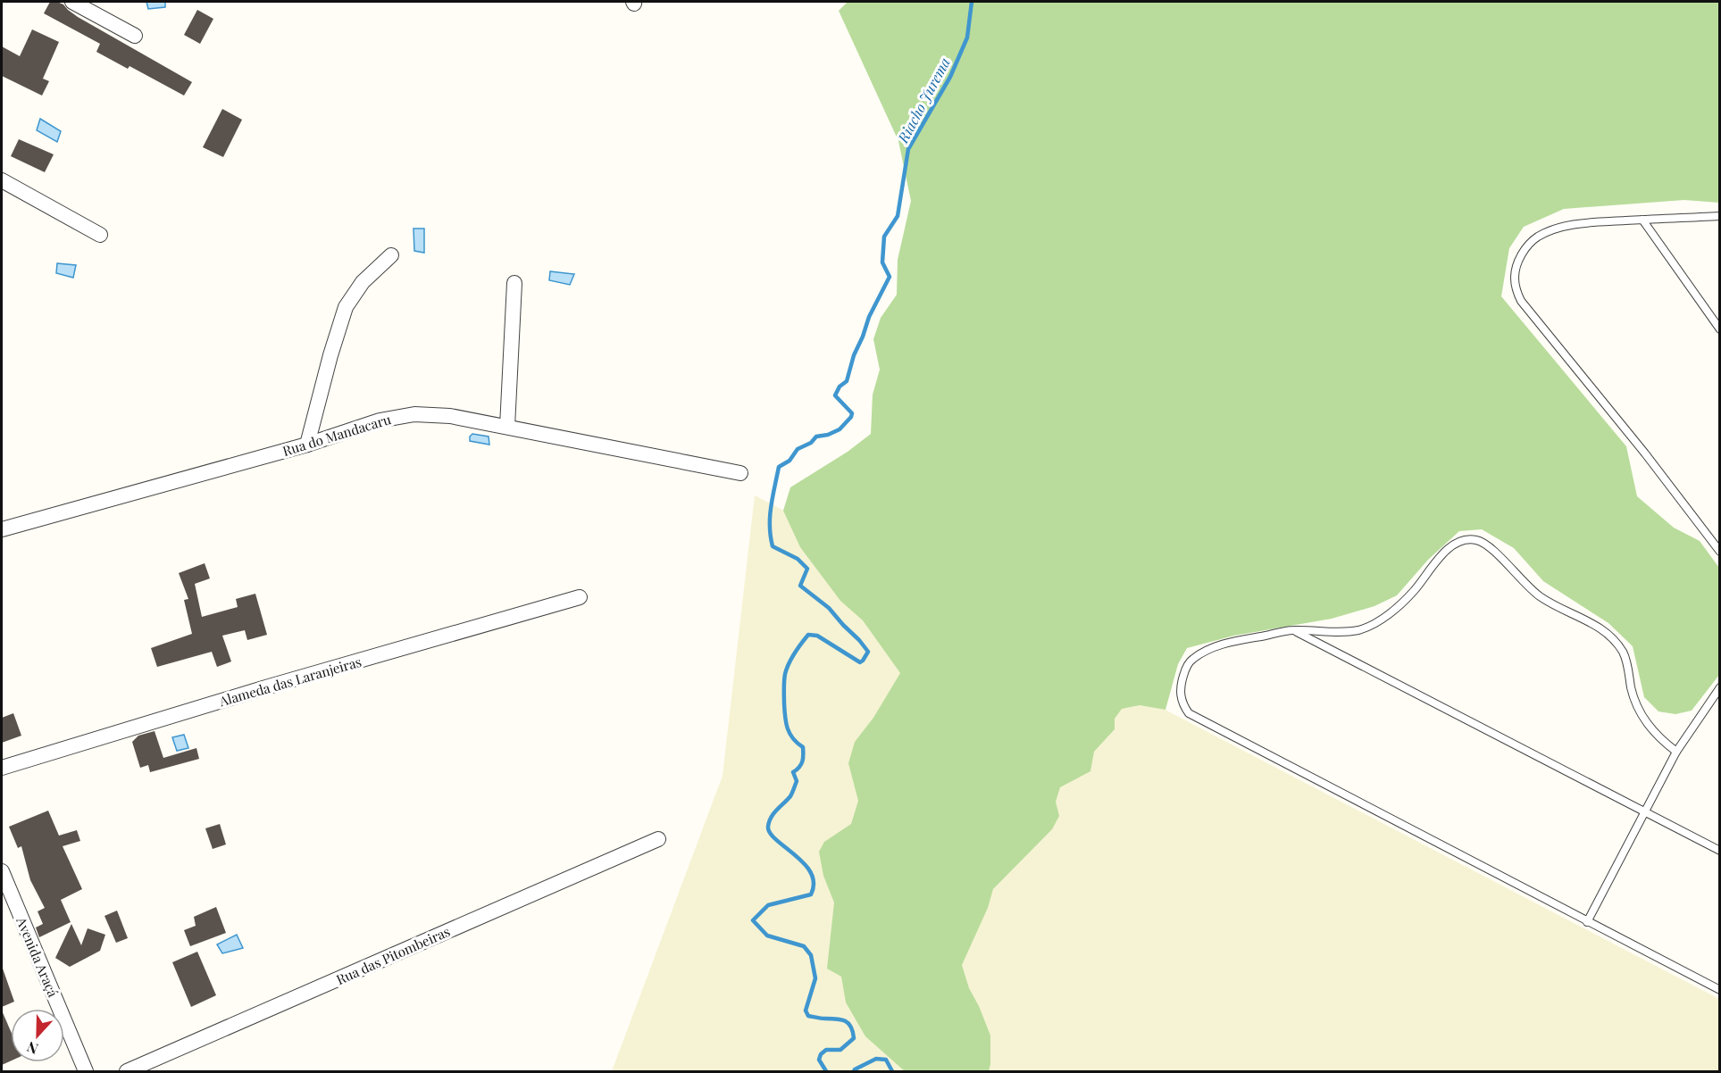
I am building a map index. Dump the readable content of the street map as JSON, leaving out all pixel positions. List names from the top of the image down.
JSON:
{
  "streets": {
    "street": [
      "Rua do Mandacaru",
      "Alameda das Laranjeiras",
      "Rua das Pitombeiras",
      "Avenida Araçá"
    ]
  },
  "water": ["Riacho Jurema"],
  "north": "bottom"
}
